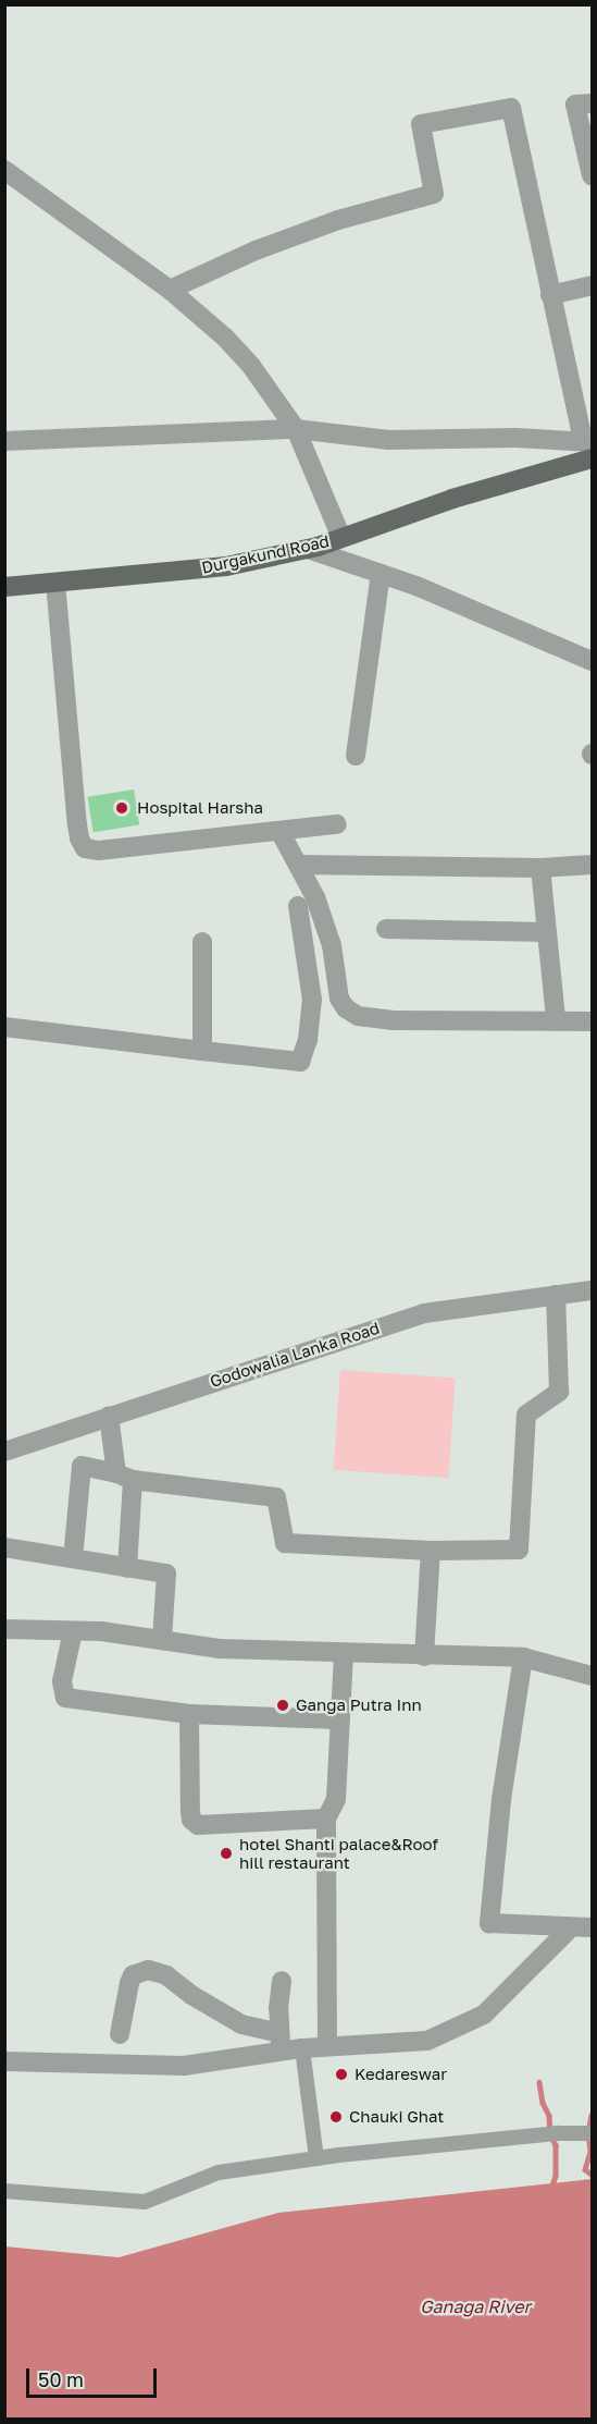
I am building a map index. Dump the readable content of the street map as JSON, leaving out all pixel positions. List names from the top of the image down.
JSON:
{
  "streets": {
    "main road": ["Durgakund Road"],
    "street": ["Godowalia Lanka Road"]
  },
  "water": ["Ganaga River"],
  "places": [
    "Hospital Harsha",
    "Ganga Putra Inn",
    "hotel Shanti palace&Roof hill restaurant",
    "Kedareswar",
    "Chauki Ghat"
  ],
  "scale_bar": "50 m"
}
